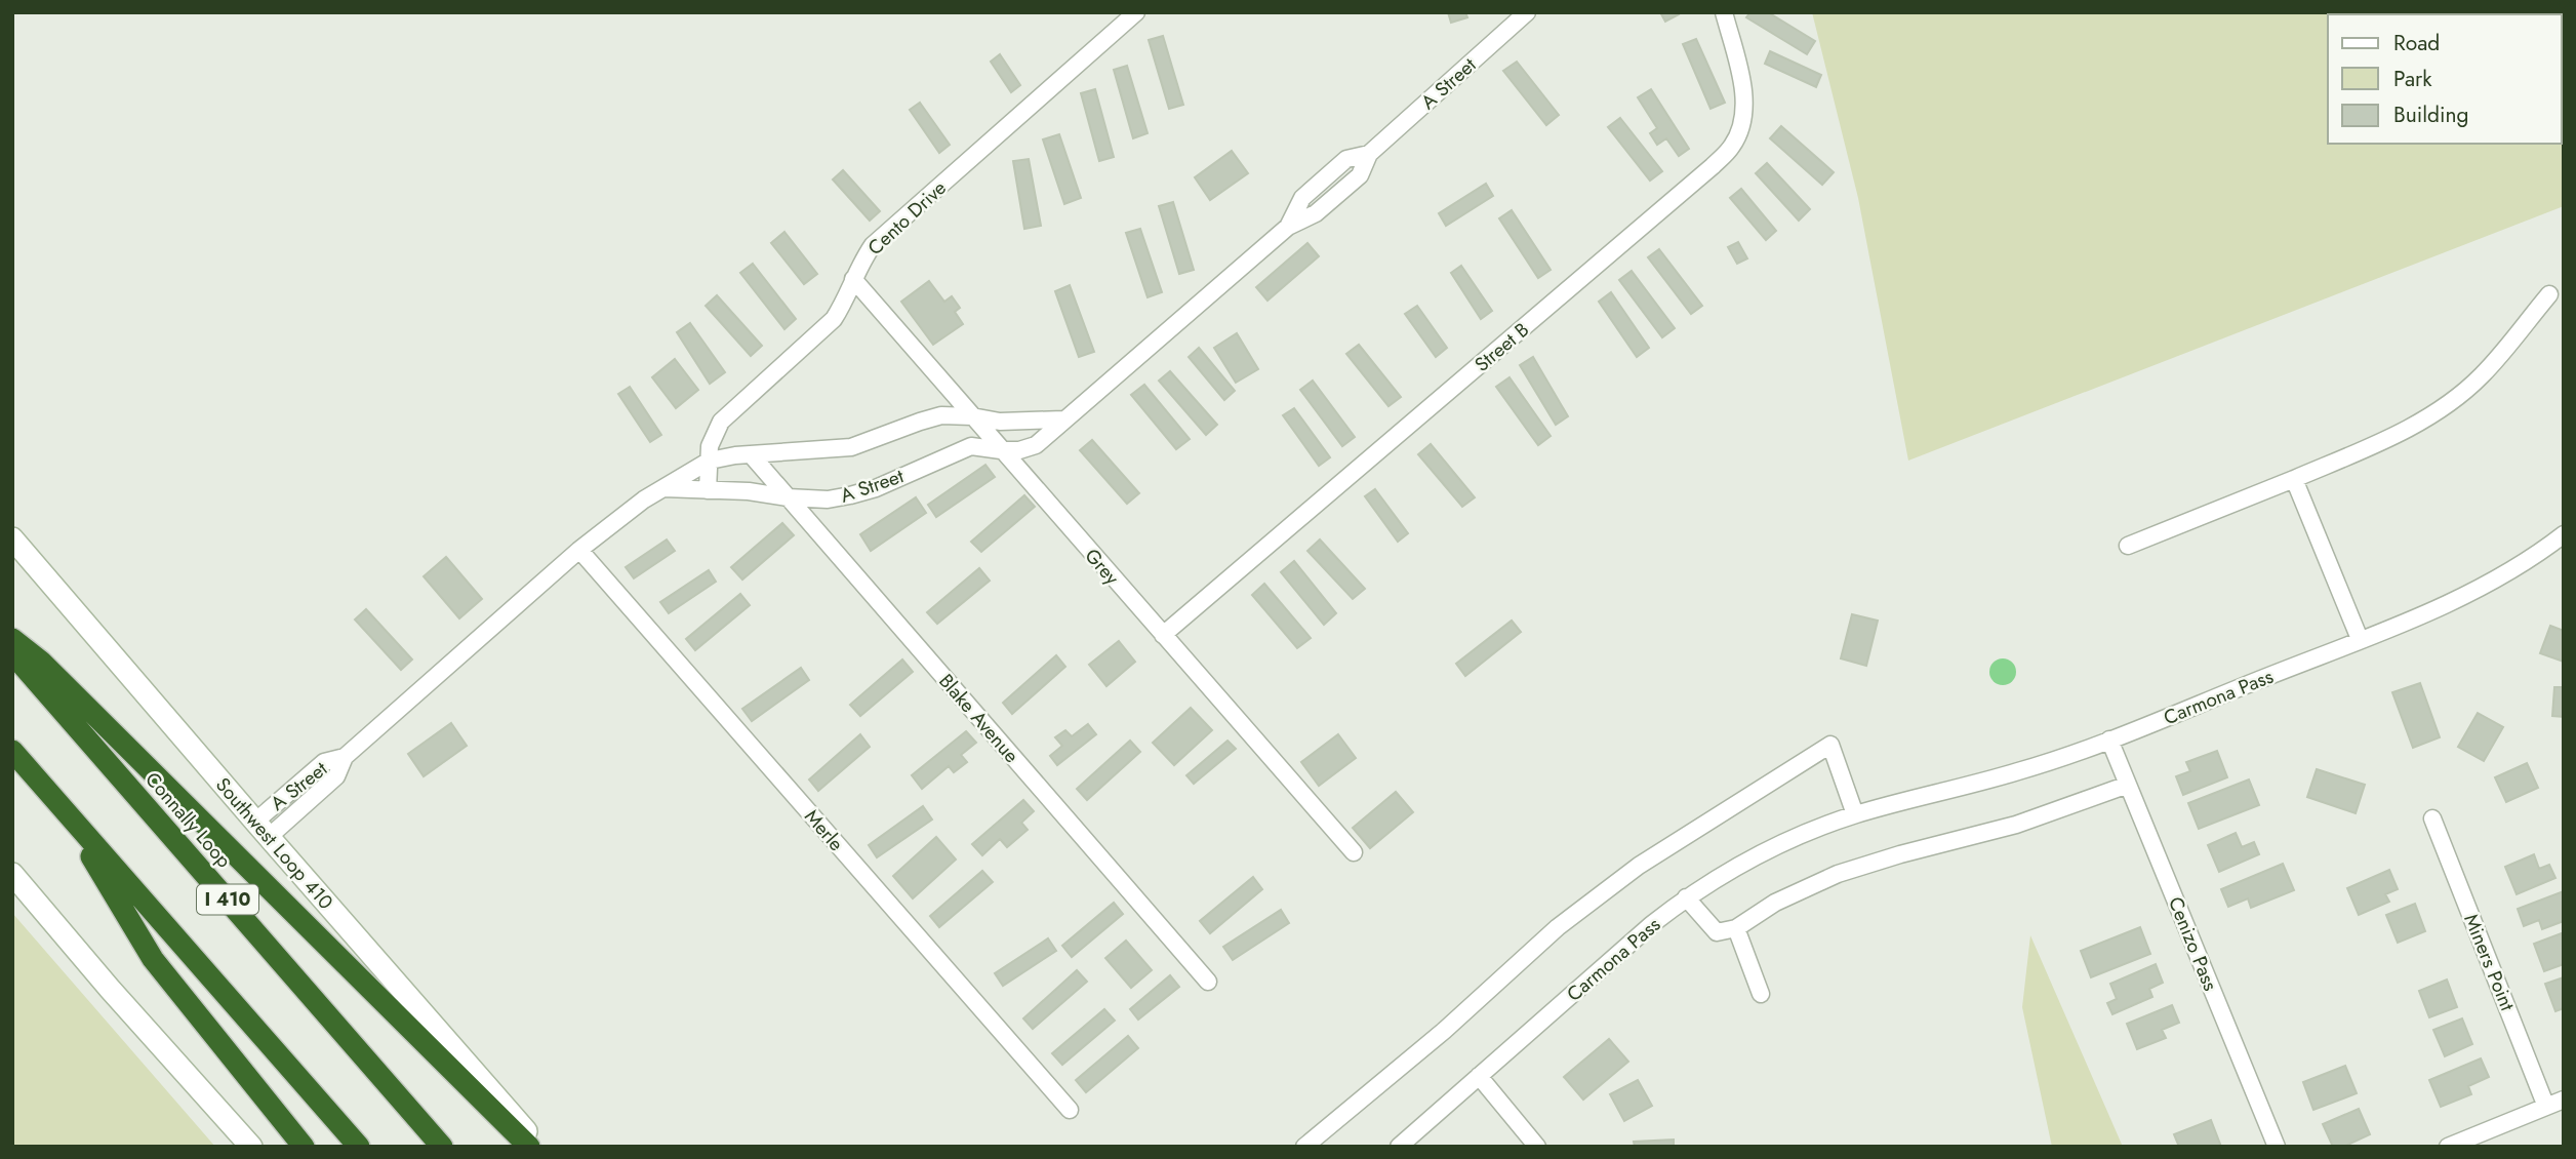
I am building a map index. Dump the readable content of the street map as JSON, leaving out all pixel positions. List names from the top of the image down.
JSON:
{
  "streets": {
    "highway": ["Connally Loop", "I 410"],
    "main road": ["Southwest Loop 410"],
    "street": [
      "A Street",
      "Cento Drive",
      "Street B",
      "Grey",
      "Carmona Pass",
      "Blake Avenue",
      "Merle",
      "Cenizo Pass",
      "Miners Point"
    ]
  },
  "crossings": [
    ["A Street", "Cento Drive"],
    ["A Street", "Grey"],
    ["A Street", "Blake Avenue"],
    ["A Street", "Merle"],
    ["A Street", "Southwest Loop 410"],
    ["Cento Drive", "Grey"],
    ["Street B", "Grey"],
    ["Carmona Pass", "Cenizo Pass"]
  ],
  "legend": ["Road", "Park", "Building"]
}
